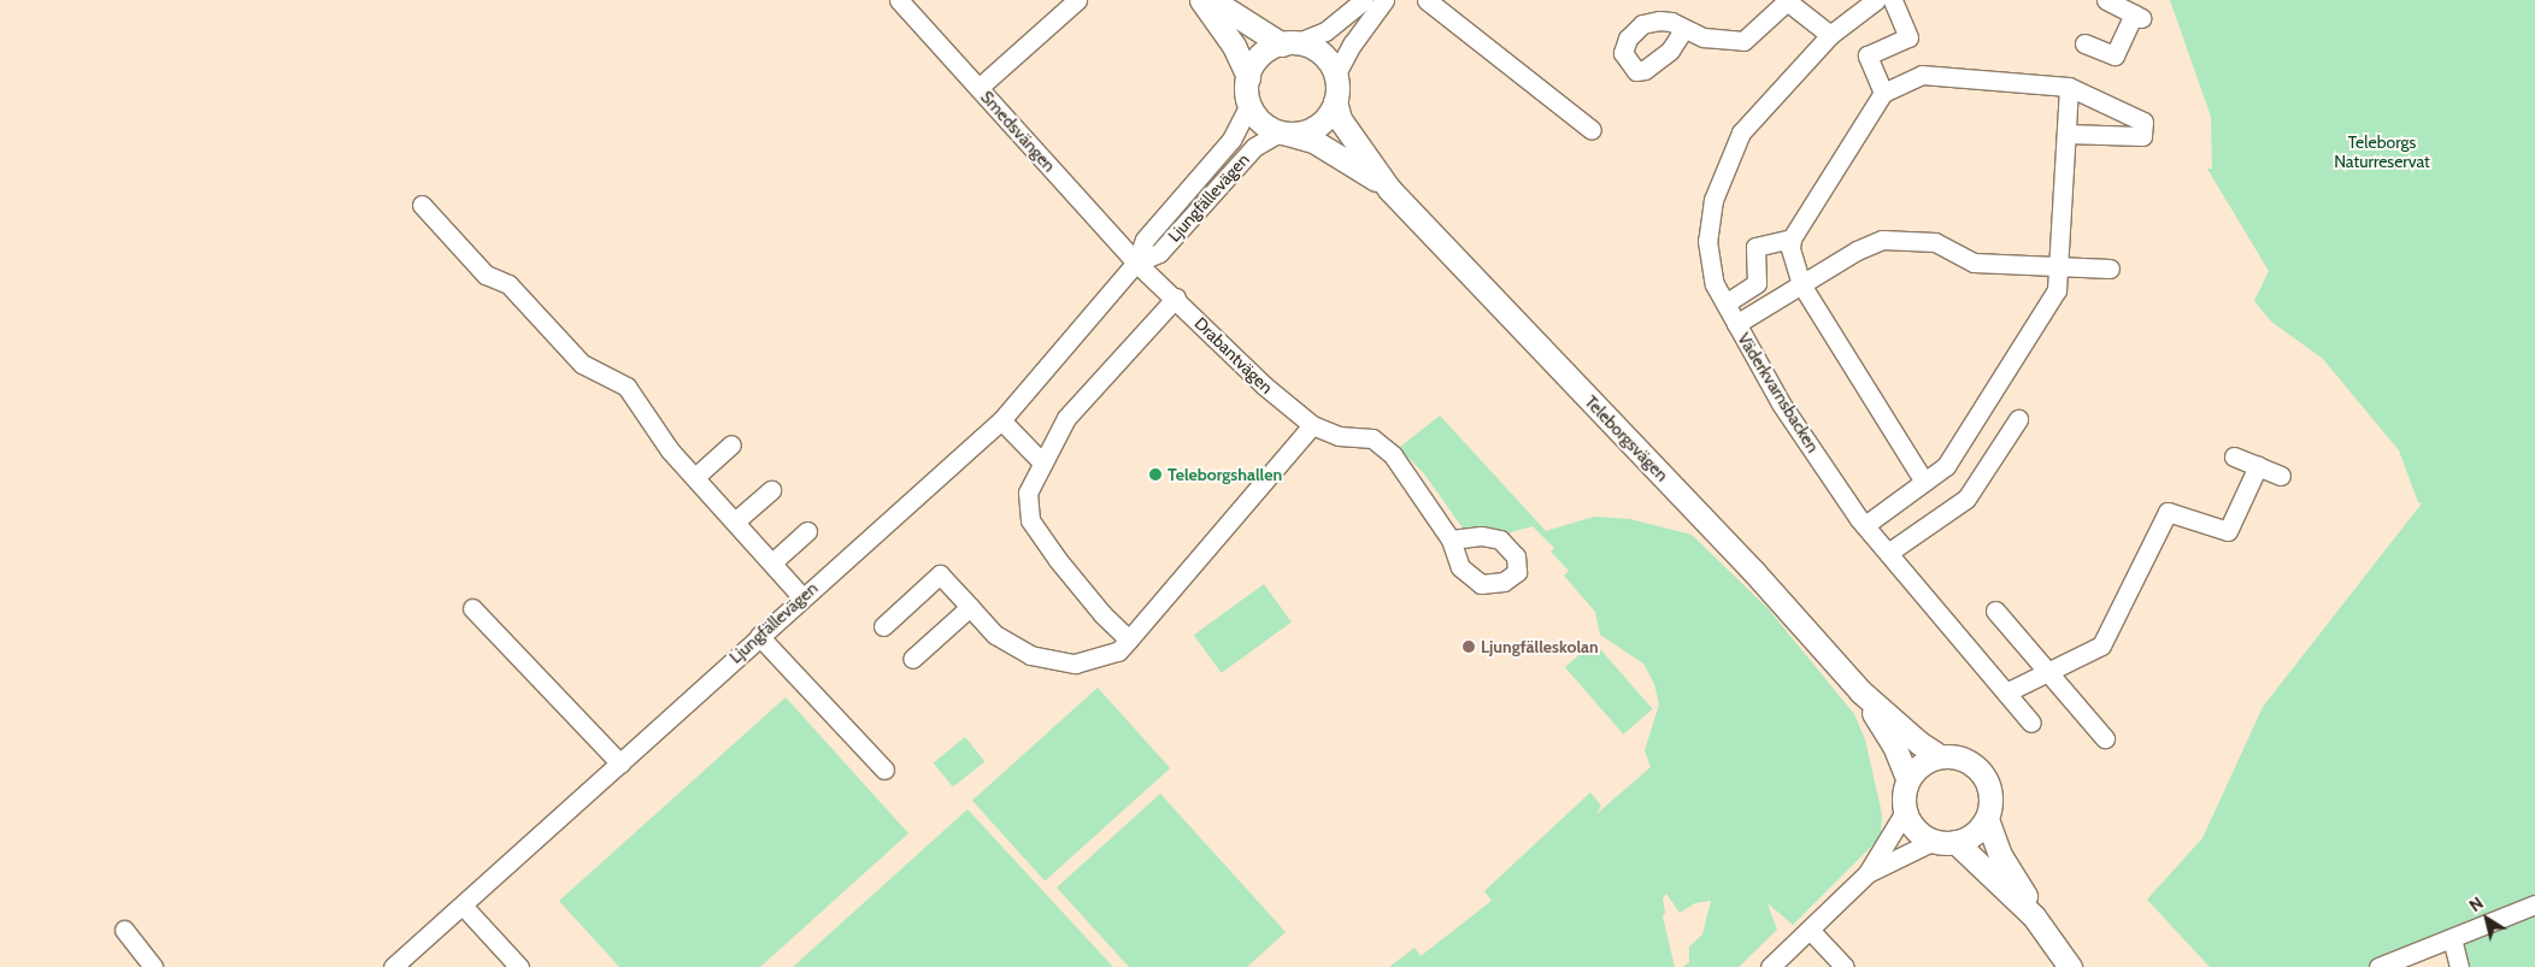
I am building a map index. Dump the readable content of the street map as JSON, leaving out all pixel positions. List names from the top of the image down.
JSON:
{
  "streets": {
    "main road": ["Teleborgsvägen"],
    "street": [
      "Smedsvängen",
      "Ljungfällevägen",
      "Drabantvägen",
      "Väderkvarnsbacken"
    ]
  },
  "crossings": [
    ["Smedsvängen", "Ljungfällevägen"],
    ["Smedsvängen", "Drabantvägen"],
    ["Ljungfällevägen", "Drabantvägen"],
    ["Ljungfällevägen", "Teleborgsvägen"]
  ],
  "parks": ["Teleborgs Naturreservat"],
  "places": ["Teleborgshallen", "Ljungfälleskolan"],
  "north": "top left"
}
